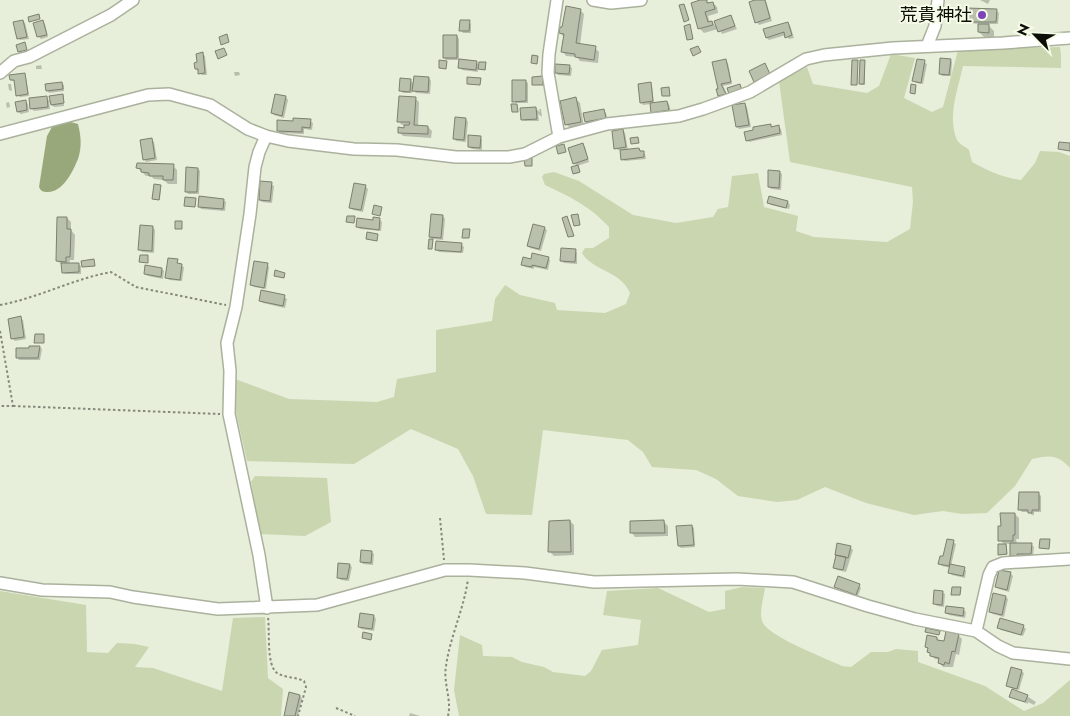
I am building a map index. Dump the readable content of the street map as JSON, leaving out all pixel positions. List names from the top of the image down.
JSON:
{
  "places": ["荒貴神社"],
  "north": "top left"
}
